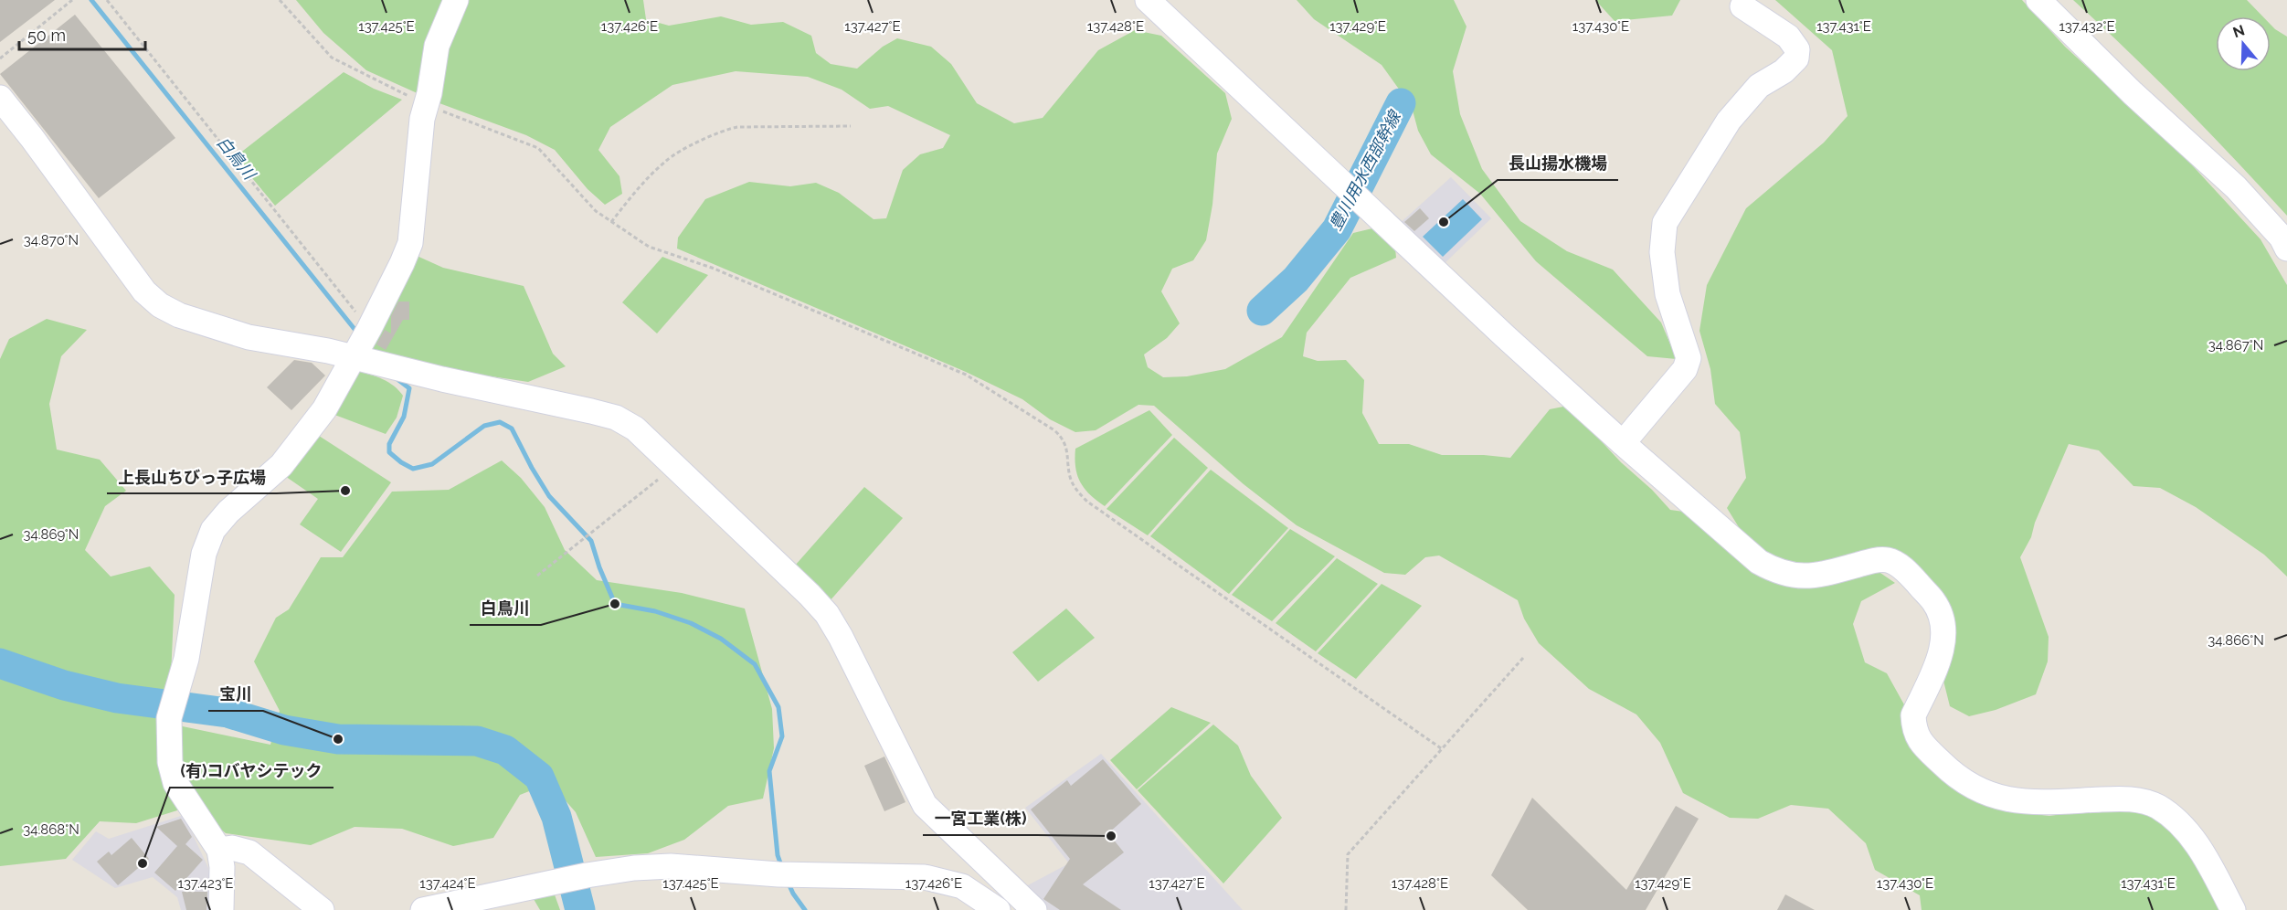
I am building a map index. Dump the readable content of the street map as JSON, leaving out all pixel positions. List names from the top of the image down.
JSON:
{
  "water": ["白鳥川", "豊川用水西部幹線"],
  "places": [
    "長山揚水機場",
    "上長山ちびっ子広場",
    "白鳥川",
    "宝川",
    "一宮工業(株)",
    "(有)コバヤシテック"
  ],
  "scale_bar": "50 m",
  "north": "top",
  "coordinates": [
    "137.425°E",
    "137.426°E",
    "137.427°E",
    "137.428°E",
    "137.429°E",
    "137.430°E",
    "137.431°E",
    "137.432°E",
    "34.870°N",
    "34.867°N",
    "34.869°N",
    "34.866°N",
    "34.868°N",
    "137.423°E",
    "137.424°E"
  ]
}
